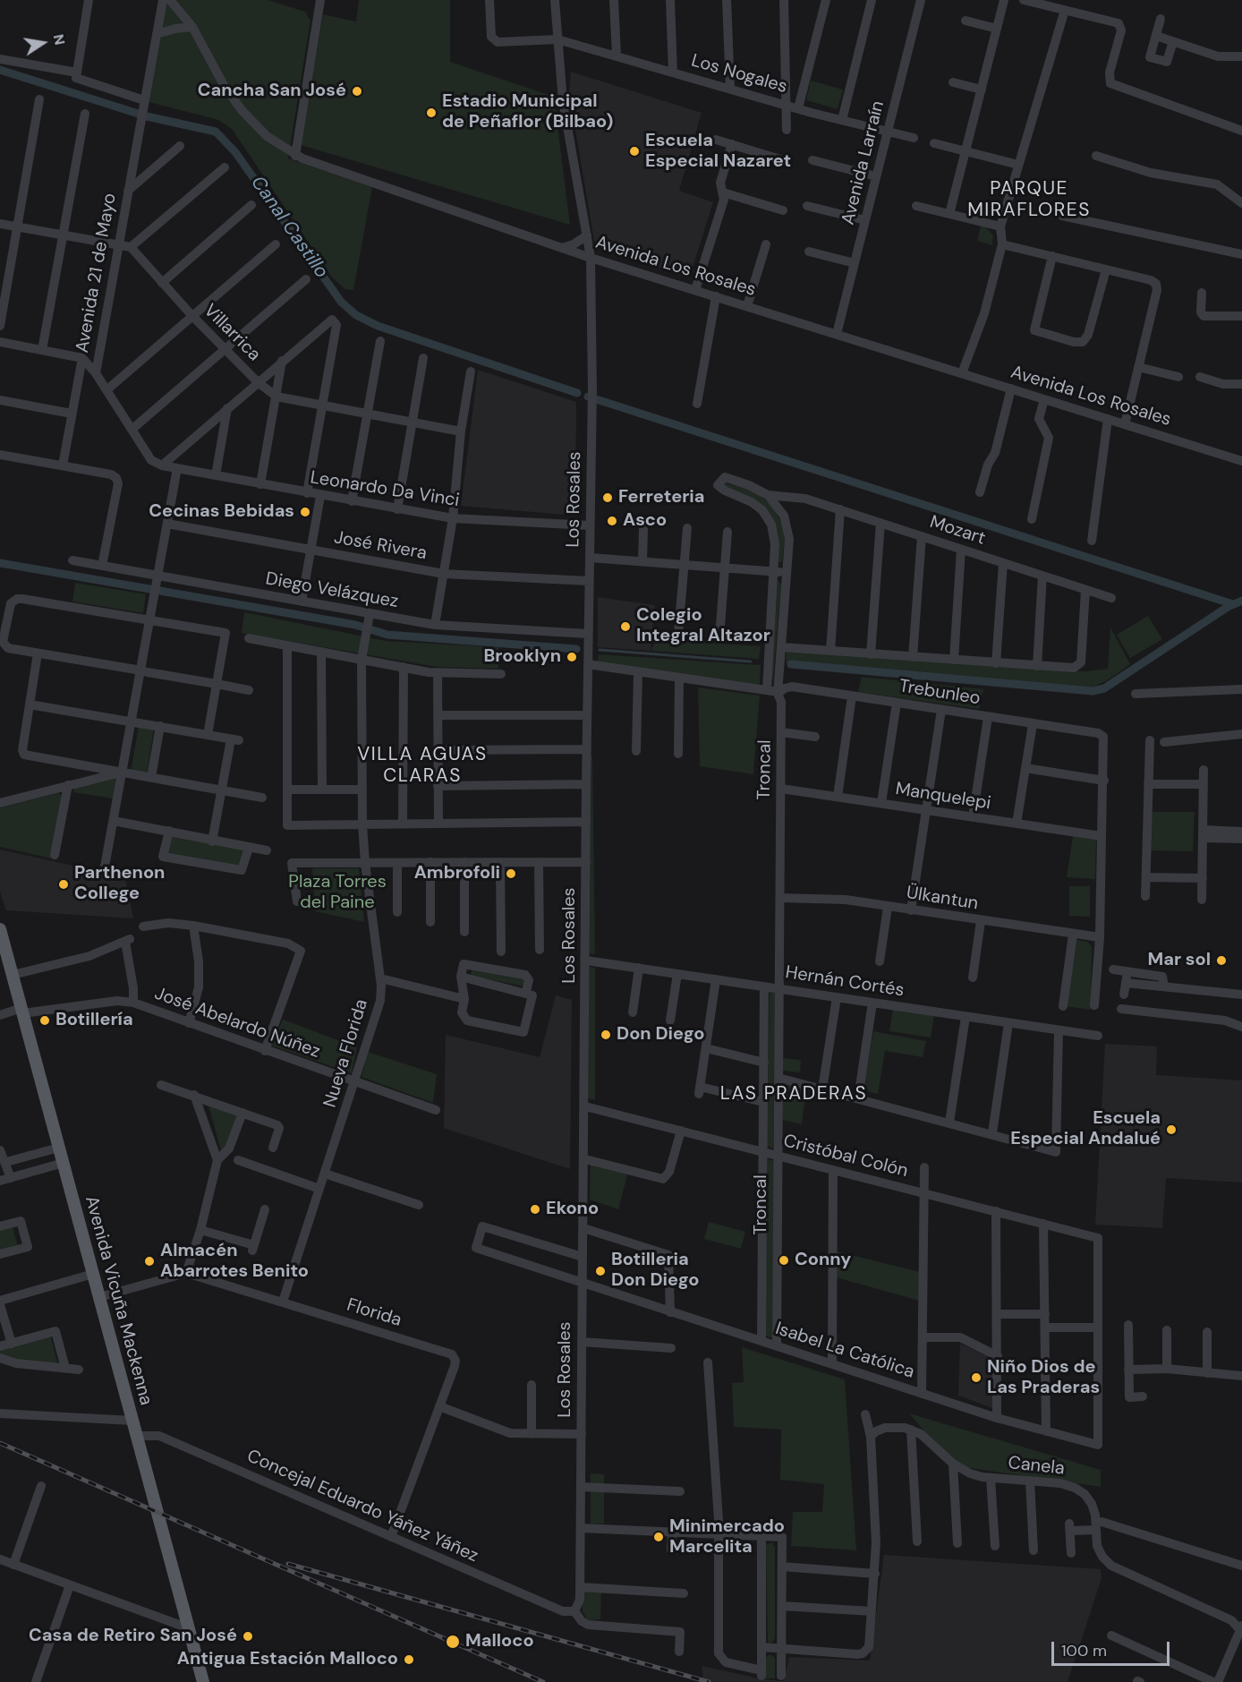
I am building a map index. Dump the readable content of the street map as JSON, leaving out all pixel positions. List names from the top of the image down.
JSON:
{
  "streets": {
    "main road": ["Avenida Vicuña Mackenna"],
    "street": [
      "Los Nogales",
      "Avenida Larraín",
      "Avenida Los Rosales",
      "Avenida 21 de Mayo",
      "Villarrica",
      "Leonardo Da Vinci",
      "Los Rosales",
      "Mozart",
      "José Rivera",
      "Diego Velázquez",
      "Trebunleo",
      "Troncal",
      "Manquelepi",
      "Ülkantun",
      "Hernán Cortés",
      "José Abelardo Núñez",
      "Nueva Florida",
      "Cristóbal Colón",
      "Florida",
      "Isabel La Católica",
      "Canela",
      "Concejal Eduardo Yáñez Yáñez"
    ]
  },
  "crossings": [
    ["Los Nogales", "Avenida Larraín"],
    ["Los Nogales", "Los Rosales"],
    ["Avenida Larraín", "Avenida Los Rosales"],
    ["Avenida Los Rosales", "Los Rosales"],
    ["Leonardo Da Vinci", "Los Rosales"],
    ["Los Rosales", "José Rivera"],
    ["Los Rosales", "Diego Velázquez"],
    ["Los Rosales", "Hernán Cortés"],
    ["Los Rosales", "Cristóbal Colón"],
    ["Los Rosales", "Isabel La Católica"],
    ["Los Rosales", "Concejal Eduardo Yáñez Yáñez"],
    ["Mozart", "Troncal"],
    ["Diego Velázquez", "Nueva Florida"],
    ["Trebunleo", "Troncal"],
    ["Troncal", "Manquelepi"],
    ["Troncal", "Ülkantun"],
    ["Troncal", "Hernán Cortés"],
    ["Troncal", "Cristóbal Colón"],
    ["Troncal", "Isabel La Católica"],
    ["José Abelardo Núñez", "Nueva Florida"],
    ["José Abelardo Núñez", "Avenida Vicuña Mackenna"],
    ["Nueva Florida", "Florida"],
    ["Cristóbal Colón", "Isabel La Católica"],
    ["Avenida Vicuña Mackenna", "Concejal Eduardo Yáñez Yáñez"],
    ["Florida", "Concejal Eduardo Yáñez Yáñez"]
  ],
  "districts": ["PARQUE MIRAFLORES", "VILLA AGUAS CLARAS", "LAS PRADERAS"],
  "water": ["Canal Castillo"],
  "parks": ["Plaza Torres del Paine"],
  "places": [
    "Cancha San José",
    "Estadio Municipal de Peñaflor (Bilbao)",
    "Escuela Especial Nazaret",
    "Ferreteria",
    "Cecinas Bebidas",
    "Asco",
    "Colegio Integral Altazor",
    "Brooklyn",
    "Ambrofoli",
    "Parthenon College",
    "Mar sol",
    "Botillería",
    "Don Diego",
    "Escuela Especial Andalué",
    "Ekono",
    "Conny",
    "Almacén Abarrotes Benito",
    "Botilleria Don Diego",
    "Niño Dios de Las Praderas",
    "Minimercado Marcelita",
    "Casa de Retiro San José",
    "Malloco",
    "Antigua Estación Malloco"
  ],
  "scale_bar": "100 m",
  "north": "right"
}
